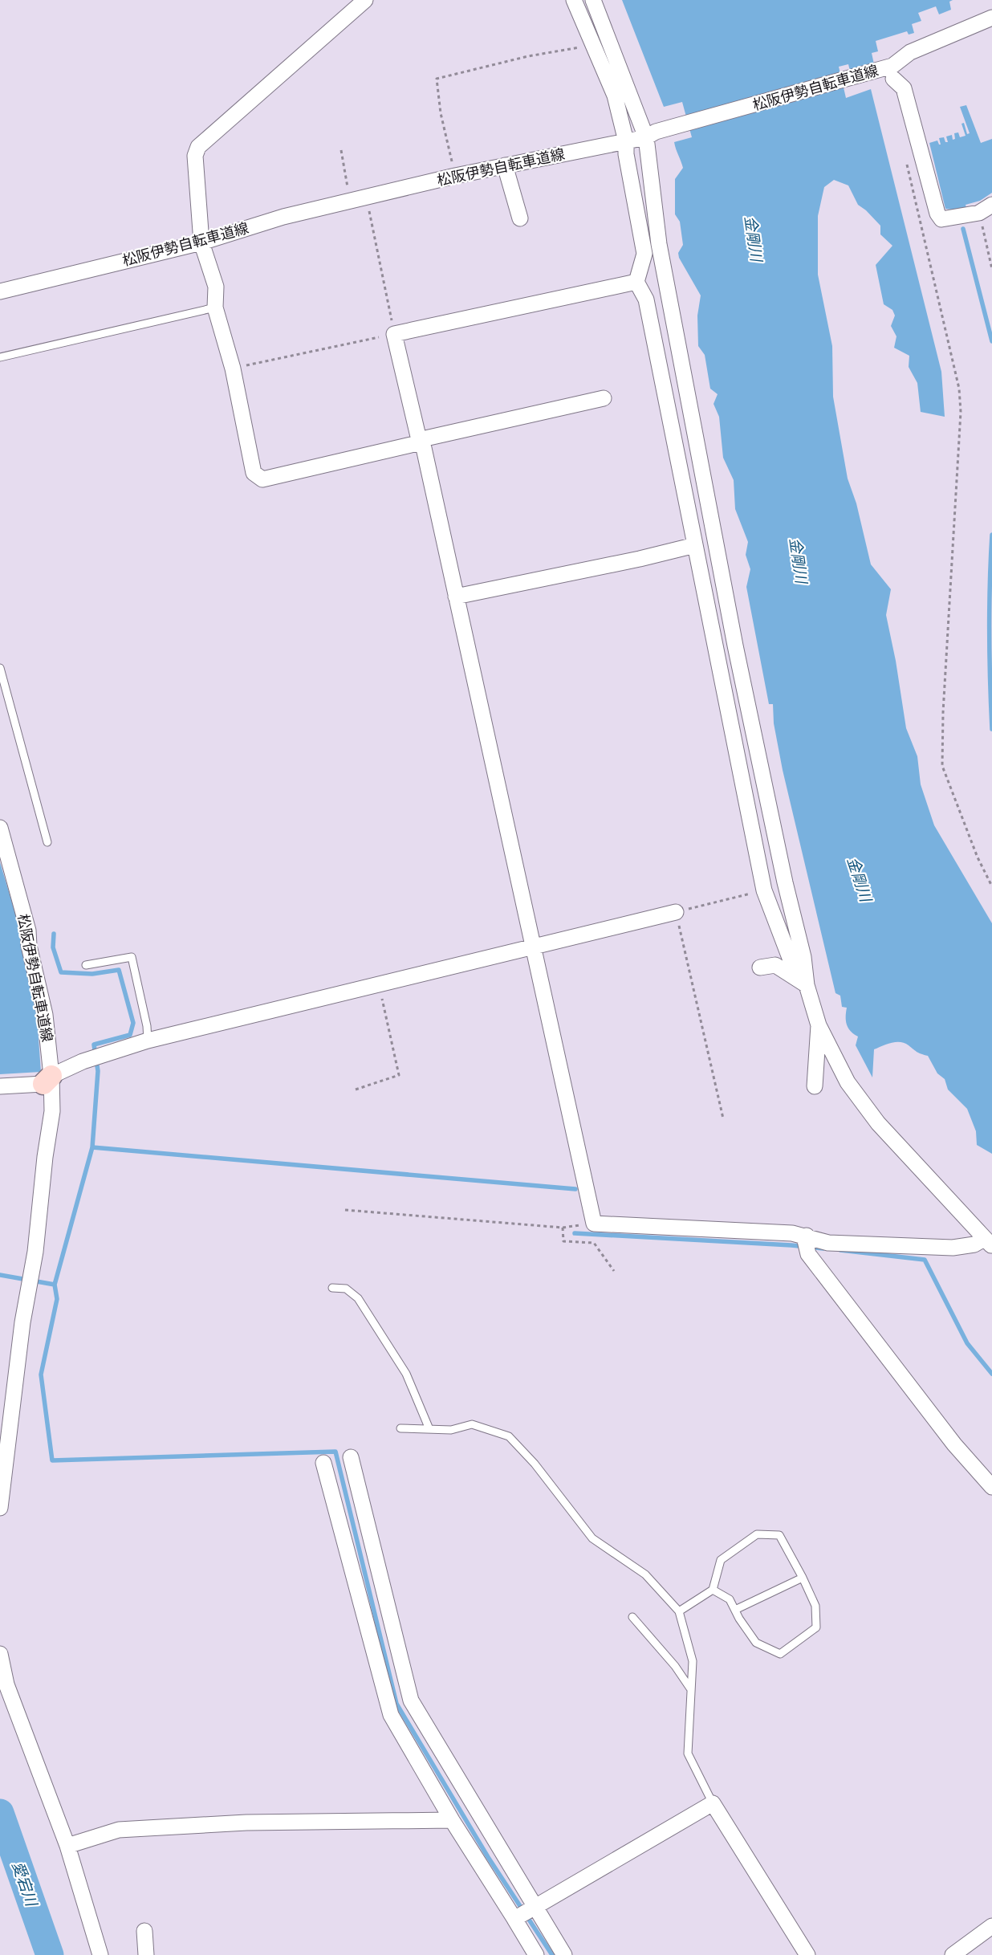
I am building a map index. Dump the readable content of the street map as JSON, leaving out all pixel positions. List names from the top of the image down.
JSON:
{
  "streets": {
    "street": ["松阪伊勢自転車道線"]
  },
  "water": ["金剛川", "愛宕川"]
}
